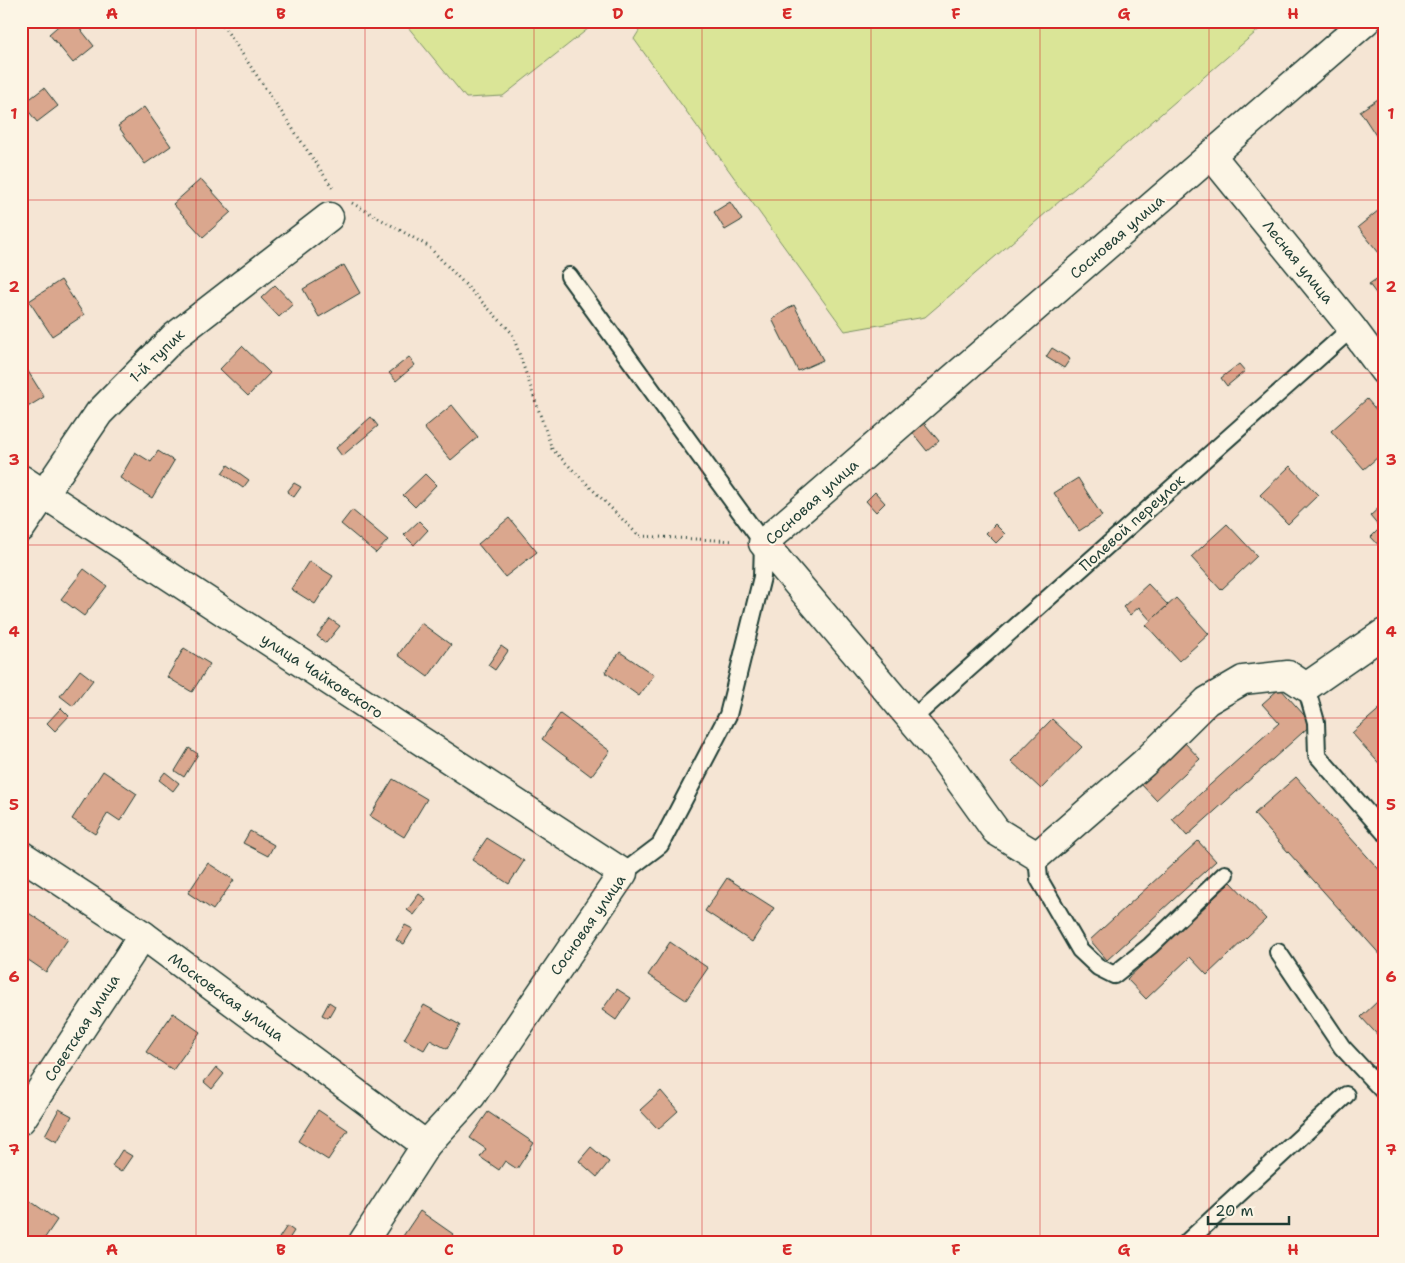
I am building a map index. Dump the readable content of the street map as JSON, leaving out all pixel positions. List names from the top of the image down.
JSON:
{
  "streets": {
    "street": [
      "Сосновая улица",
      "Лесная улица",
      "1-й тупик",
      "улица Чайковского",
      "Московская улица",
      "Советская улица"
    ],
    "lane": ["Полевой переулок"]
  },
  "crossings": [
    ["Сосновая улица", "Лесная улица"],
    ["Сосновая улица", "улица Чайковского"],
    ["Сосновая улица", "Московская улица"],
    ["Лесная улица", "Полевой переулок"],
    ["1-й тупик", "улица Чайковского"],
    ["Московская улица", "Советская улица"]
  ],
  "scale_bar": "20 m",
  "grid": {
    "columns": [
      "A",
      "B",
      "C",
      "D",
      "E",
      "F",
      "G",
      "H"
    ],
    "rows": [
      "1",
      "2",
      "3",
      "4",
      "5",
      "6",
      "7"
    ]
  }
}
